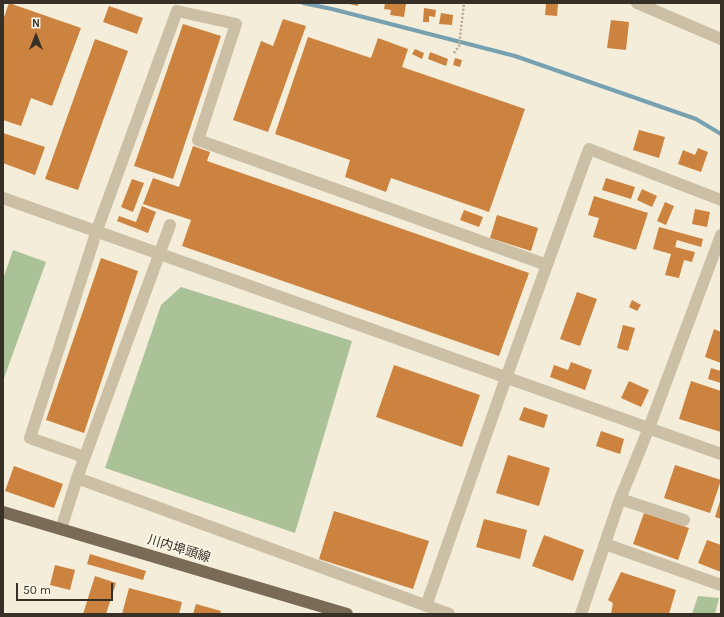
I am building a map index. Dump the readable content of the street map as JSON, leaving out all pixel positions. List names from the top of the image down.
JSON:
{
  "streets": {
    "main road": ["川内埠頭線"]
  },
  "scale_bar": "50 m",
  "north": "top"
}
